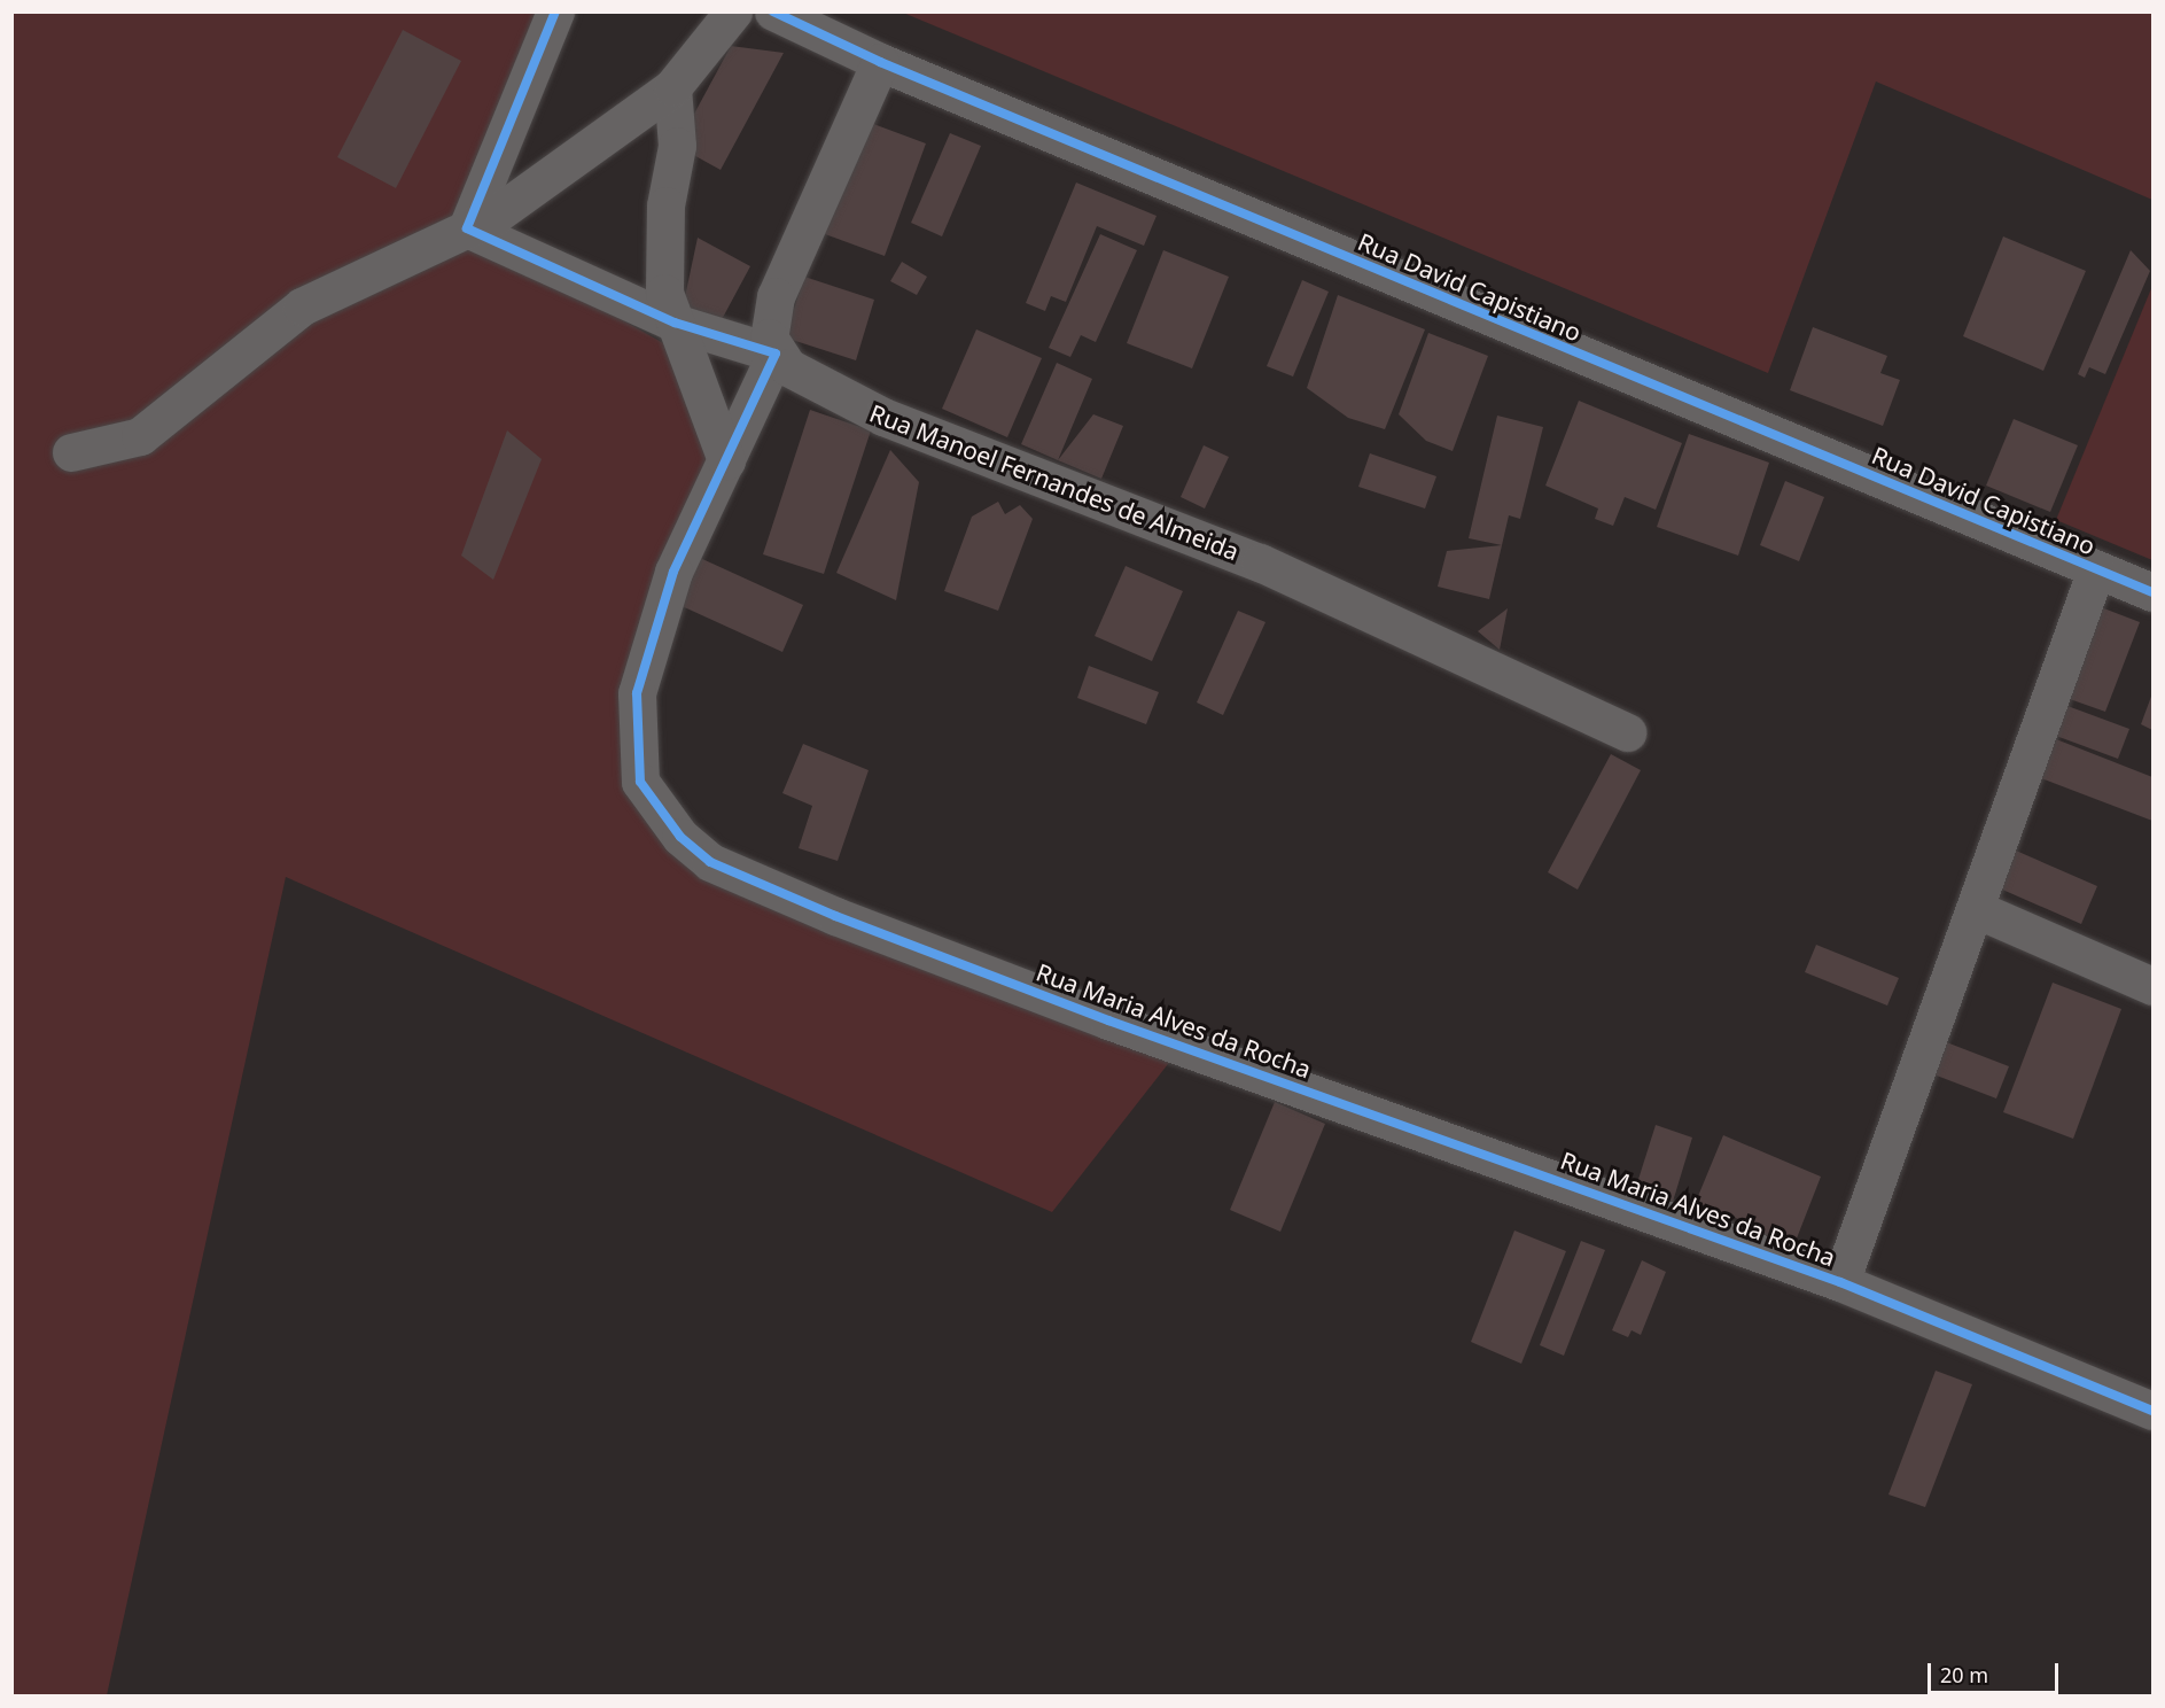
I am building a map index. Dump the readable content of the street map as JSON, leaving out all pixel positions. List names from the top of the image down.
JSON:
{
  "streets": {
    "street": ["Rua David Capistiano", "Rua Manoel Fernandes de Almeida", "Rua Maria Alves da Rocha"]
  },
  "crossings": [
    ["Rua Manoel Fernandes de Almeida", "Rua Maria Alves da Rocha"]
  ],
  "scale_bar": "20 m"
}
